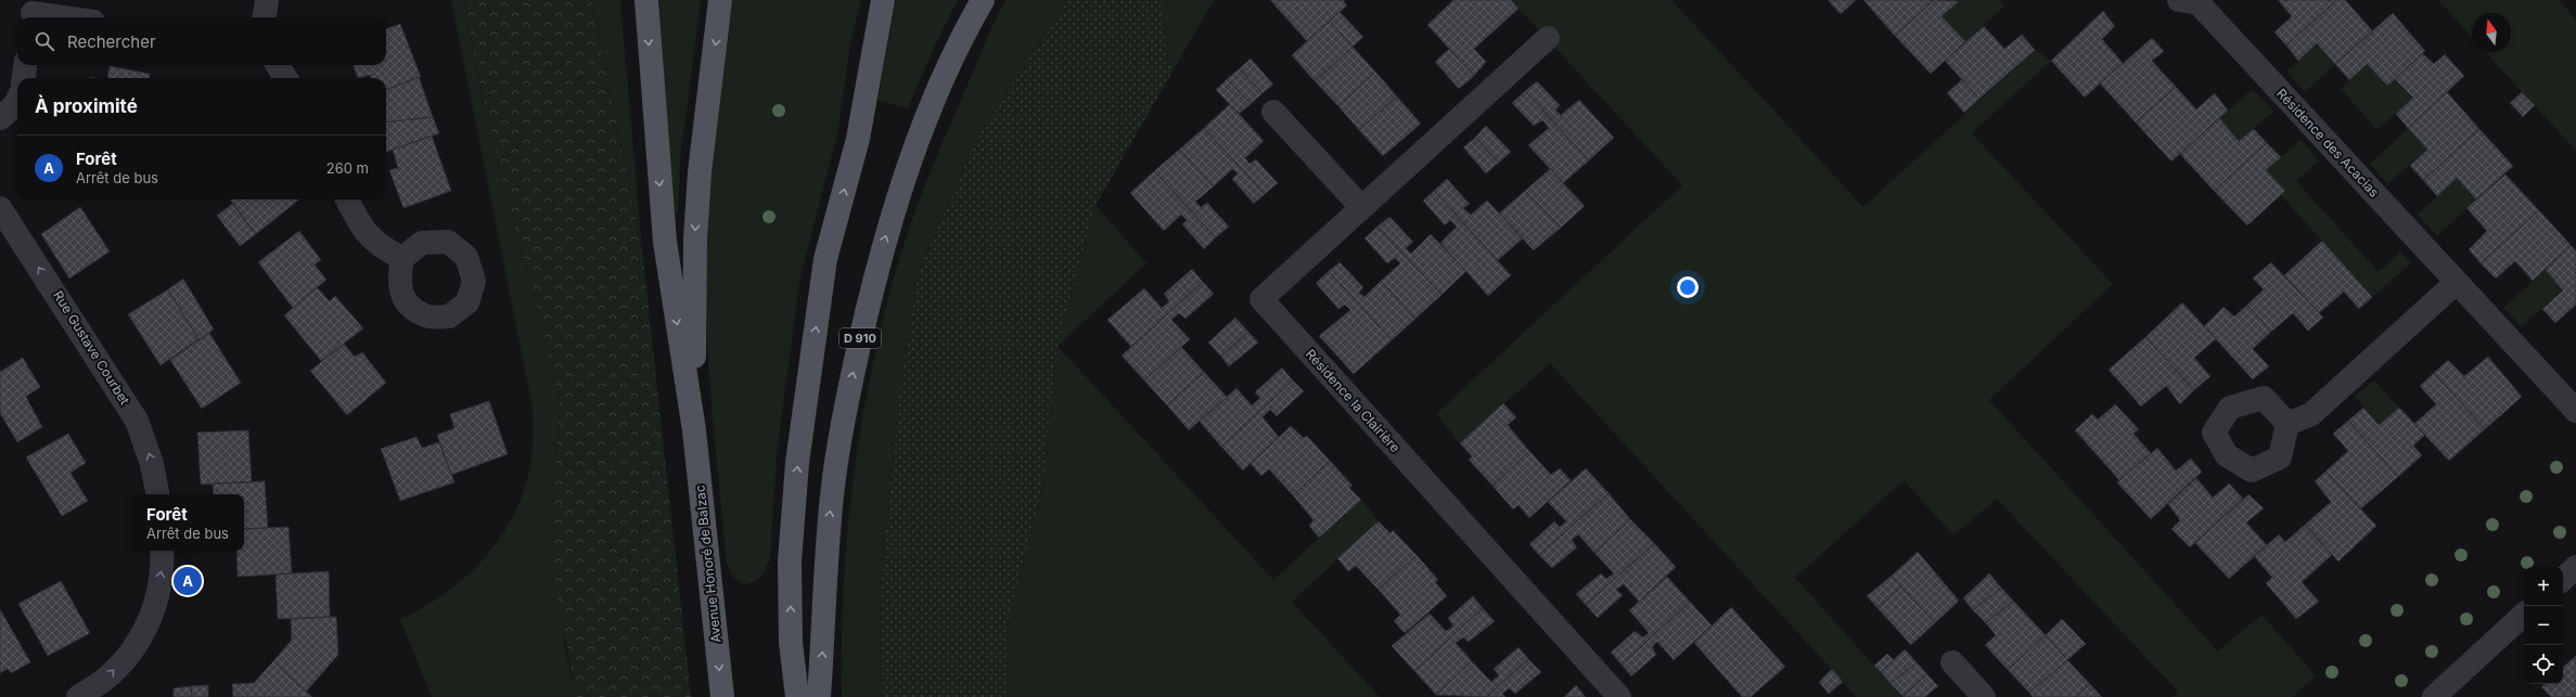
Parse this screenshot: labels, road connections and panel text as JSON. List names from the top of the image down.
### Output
{
  "streets": {
    "main road": ["D 910", "Avenue Honoré de Balzac"],
    "street": ["Résidence des Acacias", "Rue Gustave Courbet", "Résidence la Clairière"]
  },
  "one_way": ["Rue Gustave Courbet"],
  "north": "top",
  "page": {
    "search": "Rechercher",
    "heading": "À proximité",
    "list": [
      {
        "mark": "A",
        "name": "Forêt",
        "note": "Arrêt de bus",
        "value": "260 m"
      }
    ],
    "popup": ["Forêt", "Arrêt de bus"],
    "pins": "A",
    "map_buttons": ["+", "−"]
  }
}
